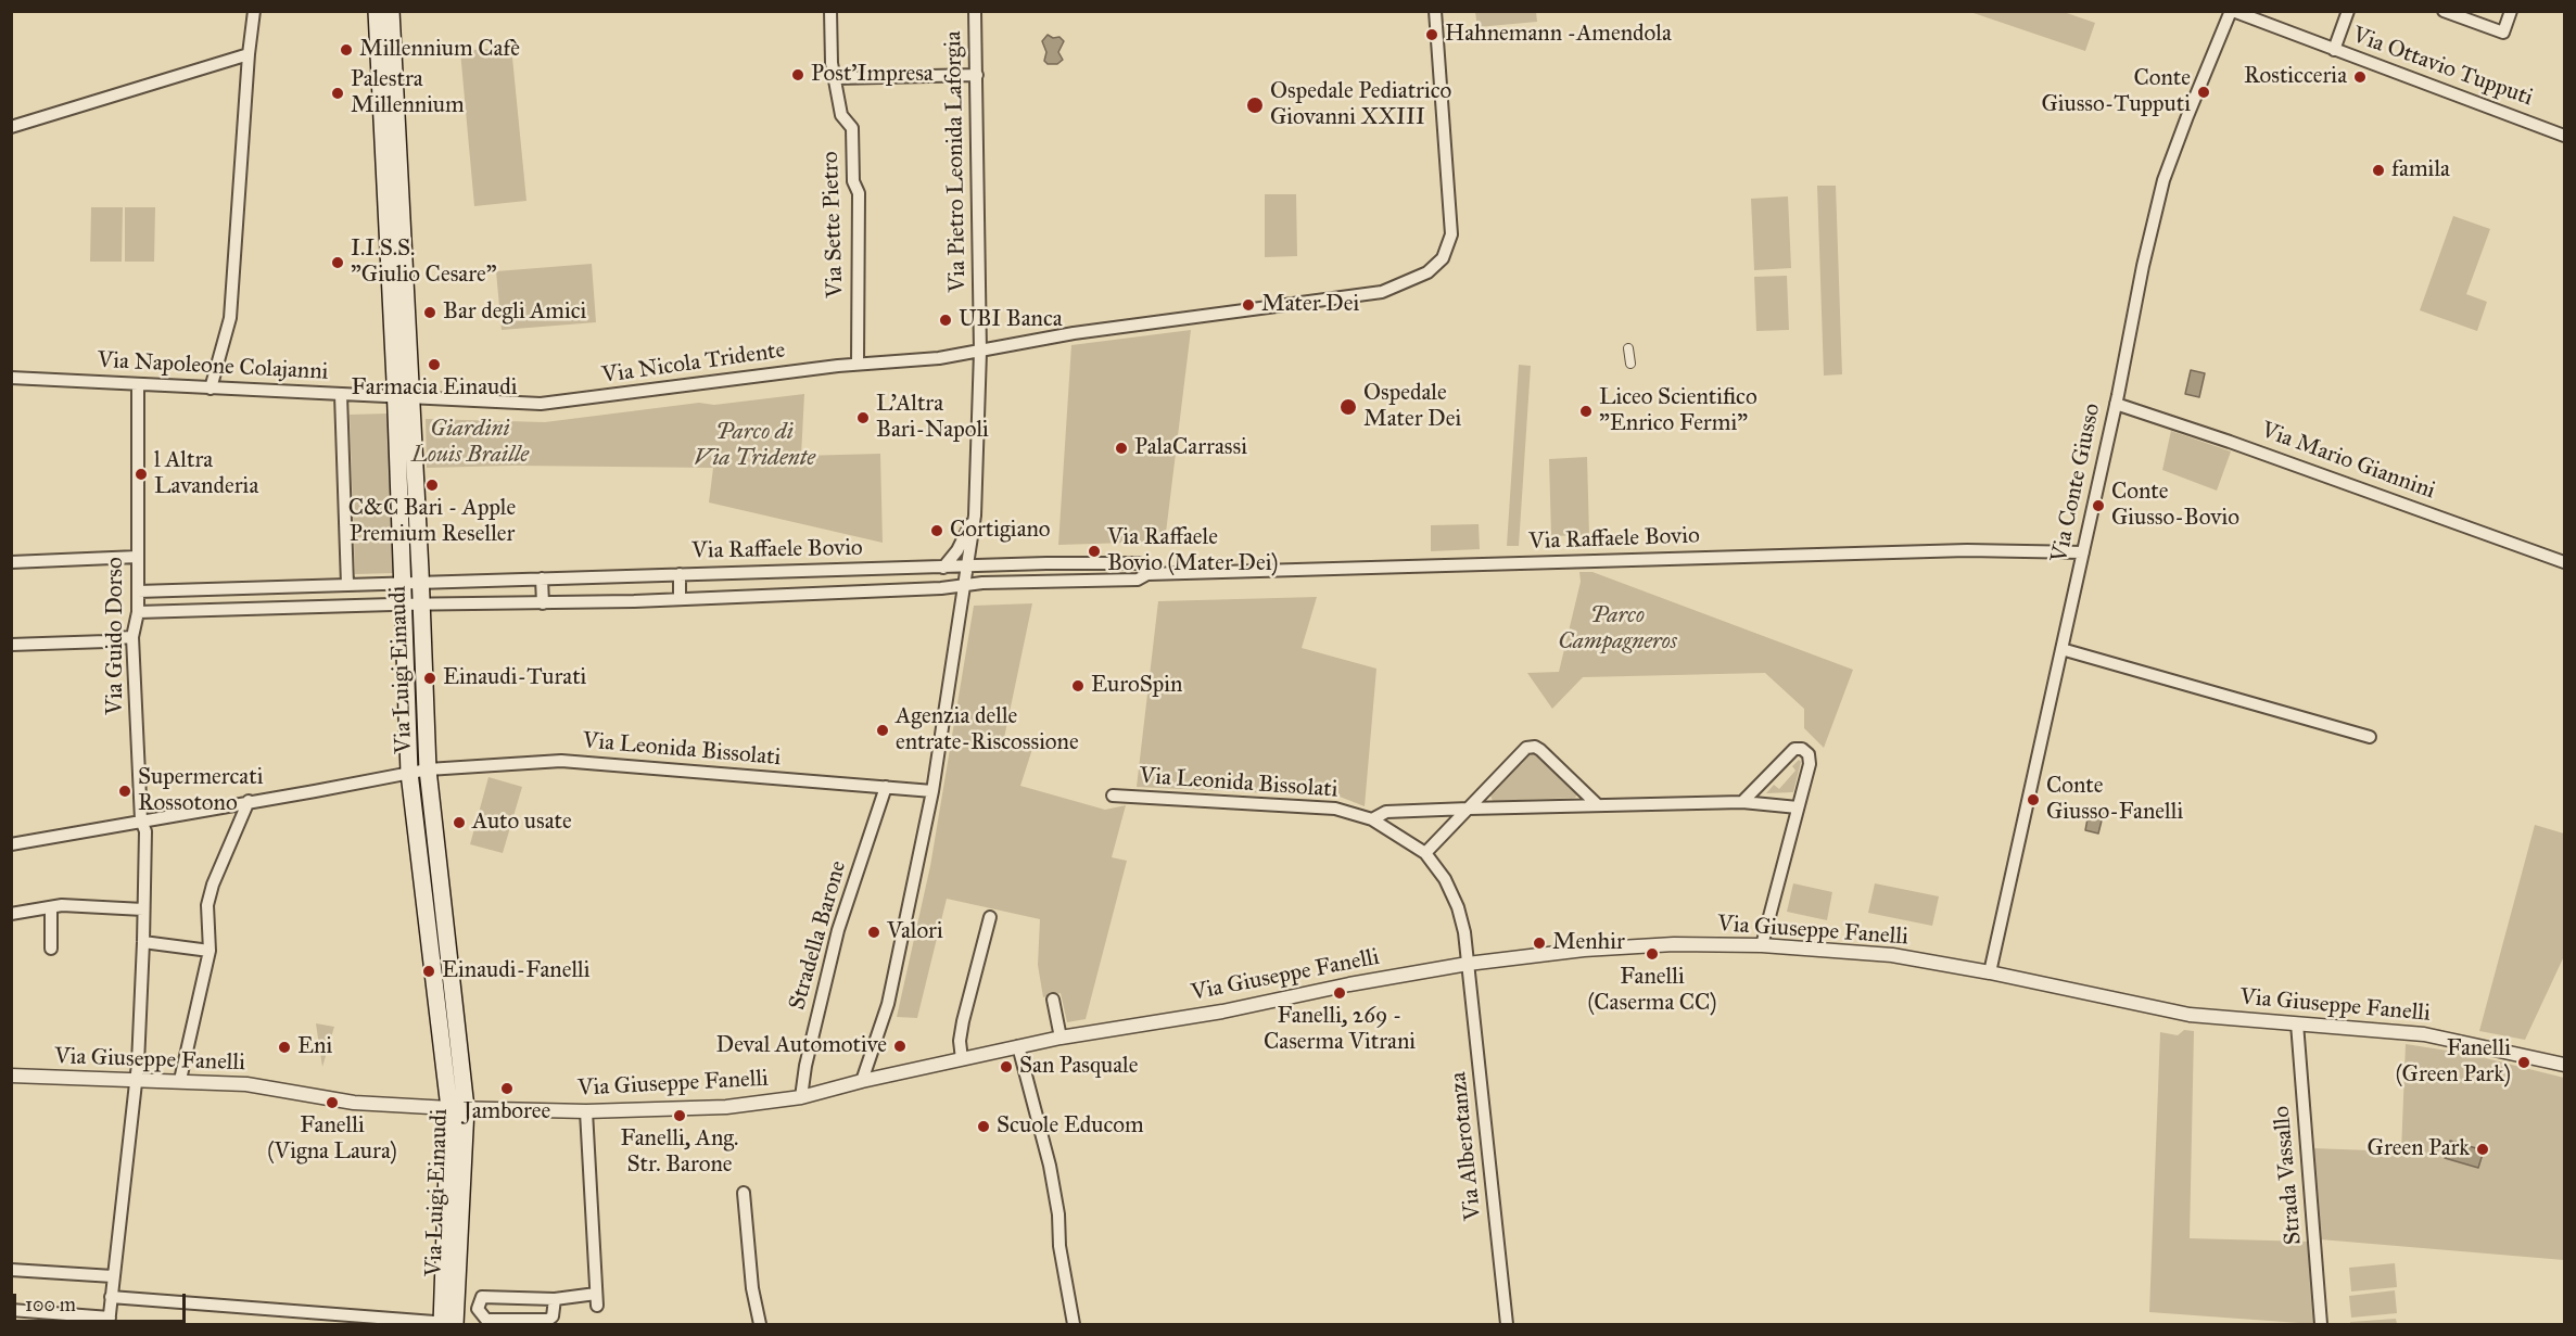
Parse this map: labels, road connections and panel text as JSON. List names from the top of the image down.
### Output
{
  "streets": {
    "main road": ["Via Luigi Einaudi"],
    "street": [
      "Via Ottavio Tupputi",
      "Via Pietro Leonida Laforgia",
      "Via Sette Pietro",
      "Via Nicola Tridente",
      "Via Napoleone Colajanni",
      "Via Mario Giannini",
      "Via Conte Giusso",
      "Via Raffaele Bovio",
      "Via Guido Dorso",
      "Via Leonida Bissolati",
      "Via Giuseppe Fanelli",
      "Stradella Barone",
      "Via Alberotanza",
      "Strada Vassallo"
    ]
  },
  "crossings": [
    ["Via Ottavio Tupputi", "Via Conte Giusso"],
    ["Via Pietro Leonida Laforgia", "Via Nicola Tridente"],
    ["Via Pietro Leonida Laforgia", "Via Raffaele Bovio"],
    ["Via Pietro Leonida Laforgia", "Via Leonida Bissolati"],
    ["Via Pietro Leonida Laforgia", "Via Giuseppe Fanelli"],
    ["Via Sette Pietro", "Via Nicola Tridente"],
    ["Via Nicola Tridente", "Via Napoleone Colajanni"],
    ["Via Nicola Tridente", "Via Luigi Einaudi"],
    ["Via Napoleone Colajanni", "Via Guido Dorso"],
    ["Via Napoleone Colajanni", "Via Luigi Einaudi"],
    ["Via Mario Giannini", "Via Conte Giusso"],
    ["Via Conte Giusso", "Via Raffaele Bovio"],
    ["Via Conte Giusso", "Via Giuseppe Fanelli"],
    ["Via Raffaele Bovio", "Via Guido Dorso"],
    ["Via Raffaele Bovio", "Via Luigi Einaudi"],
    ["Via Guido Dorso", "Via Leonida Bissolati"],
    ["Via Guido Dorso", "Via Giuseppe Fanelli"],
    ["Via Luigi Einaudi", "Via Leonida Bissolati"],
    ["Via Luigi Einaudi", "Via Giuseppe Fanelli"],
    ["Via Leonida Bissolati", "Via Giuseppe Fanelli"],
    ["Via Leonida Bissolati", "Stradella Barone"],
    ["Via Leonida Bissolati", "Via Alberotanza"],
    ["Via Giuseppe Fanelli", "Stradella Barone"],
    ["Via Giuseppe Fanelli", "Via Alberotanza"],
    ["Via Giuseppe Fanelli", "Strada Vassallo"]
  ],
  "parks": ["Giardini Louis Braille", "Parco di Via Tridente", "Parco Campagneros"],
  "places": [
    "Hahnemann -Amendola",
    "Millennium Cafè",
    "Post'Impresa",
    "Rosticceria",
    "Conte Giusso-Tupputi",
    "Palestra Millennium",
    "Ospedale Pediatrico Giovanni XXIII",
    "famila",
    "I.I.S.S. \"Giulio Cesare\"",
    "Mater Dei",
    "Bar degli Amici",
    "UBI Banca",
    "Farmacia Einaudi",
    "Ospedale Mater Dei",
    "Liceo Scientifico \"Enrico Fermi\"",
    "L'Altra Bari-Napoli",
    "PalaCarrassi",
    "l Altra Lavanderia",
    "C&C Bari - Apple Premium Reseller",
    "Conte Giusso-Bovio",
    "Cortigiano",
    "Via Raffaele Bovio (Mater Dei)",
    "Einaudi-Turati",
    "EuroSpin",
    "Agenzia delle entrate-Riscossione",
    "Supermercati Rossotono",
    "Conte Giusso-Fanelli",
    "Auto usate",
    "Valori",
    "Menhir",
    "Fanelli (Caserma CC)",
    "Einaudi-Fanelli",
    "Fanelli, 269 - Caserma Vitrani",
    "Deval Automotive",
    "Eni",
    "Fanelli (Green Park)",
    "San Pasquale",
    "Jamboree",
    "Fanelli (Vigna Laura)",
    "Fanelli, Ang. Str. Barone",
    "Scuole Educom",
    "Green Park"
  ],
  "scale_bar": "100 m"
}
